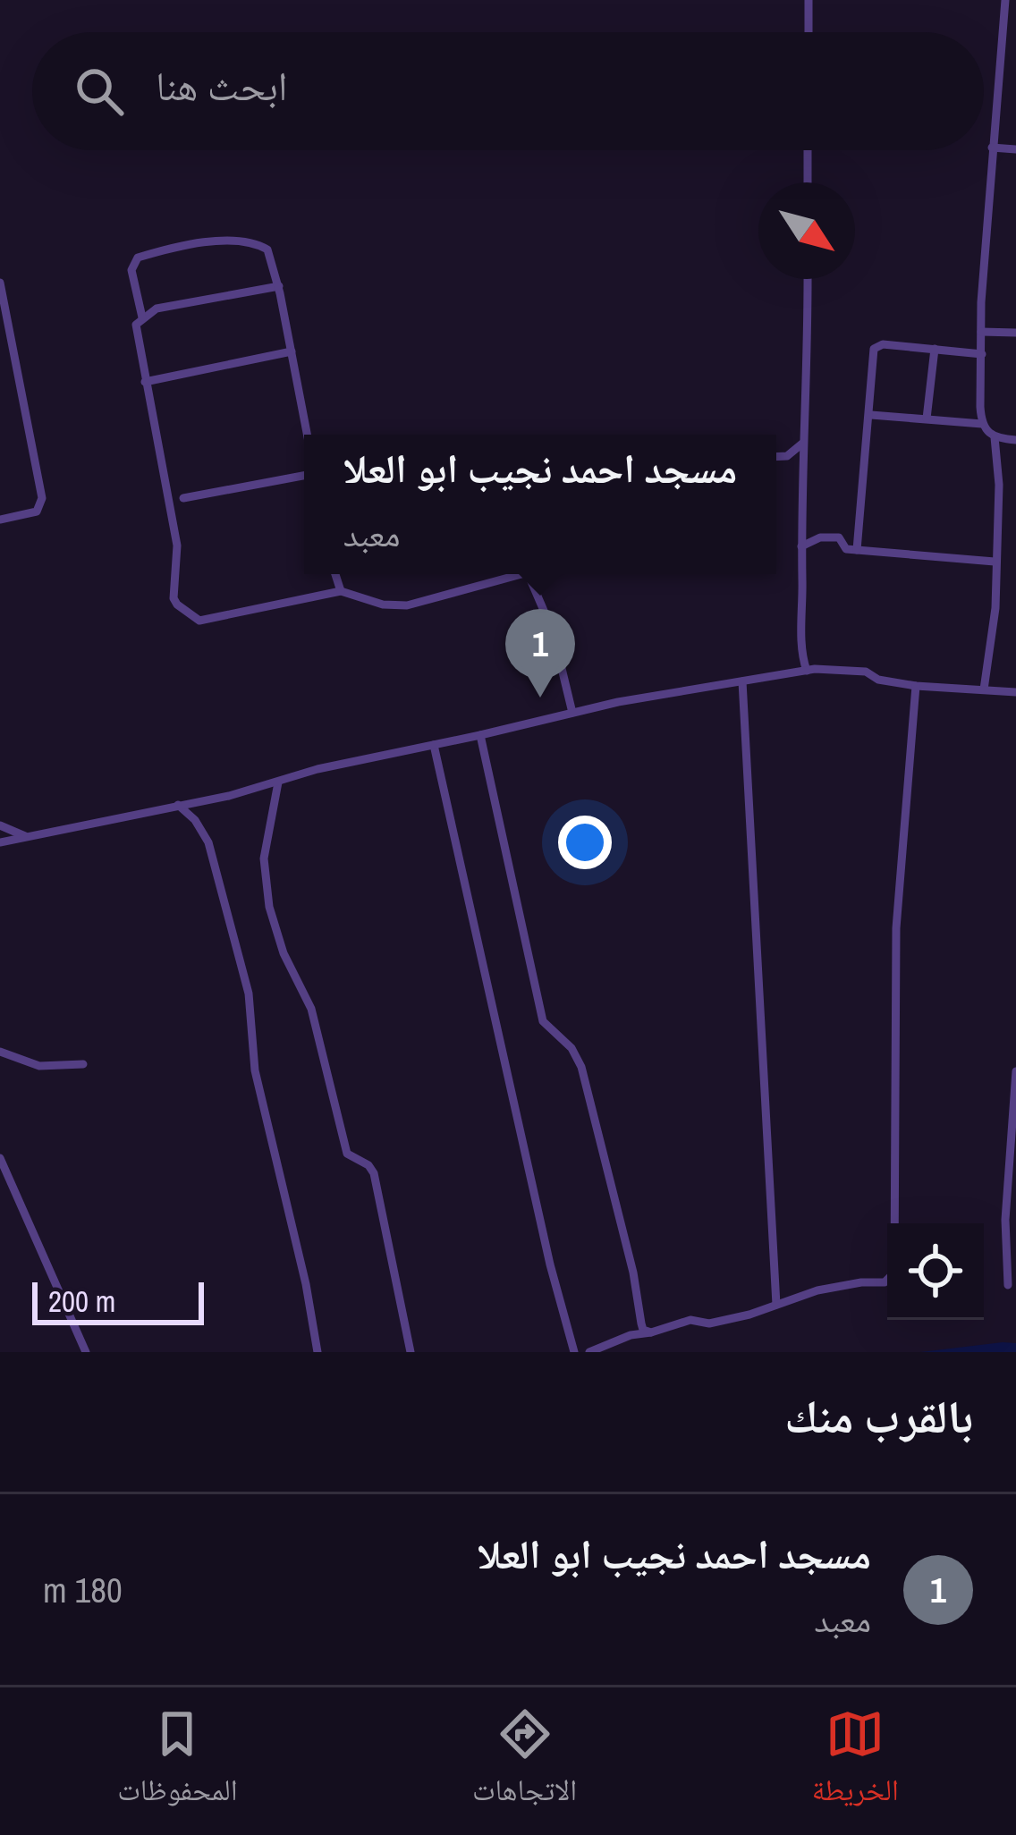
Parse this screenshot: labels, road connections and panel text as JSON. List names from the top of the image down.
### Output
{
  "scale_bar": "200 m",
  "north": "bottom right",
  "page": {
    "search": "ابحث هنا",
    "popup": ["مسجد احمد نجيب ابو العلا", "معبد"],
    "pins": "1",
    "scale": "200 m",
    "heading": "بالقرب منك",
    "list": [
      {
        "mark": "1",
        "name": "مسجد احمد نجيب ابو العلا",
        "note": "معبد",
        "value": "180 m"
      }
    ],
    "nav": ["الخريطة", "الاتجاهات", "المحفوظات"]
  }
}
